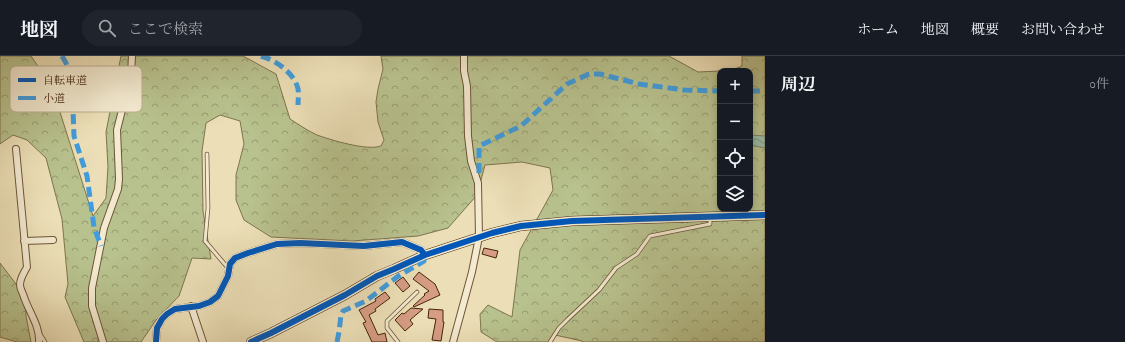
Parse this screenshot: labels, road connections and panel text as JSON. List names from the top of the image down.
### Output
{
  "legend": ["自転車道", "小道"],
  "page": {
    "header": "地図",
    "search": "ここで検索",
    "nav": [
      "ホーム",
      "地図",
      "概要",
      "お問い合わせ"
    ],
    "heading": ["周辺", "0件"],
    "map_buttons": ["+", "−"]
  }
}
